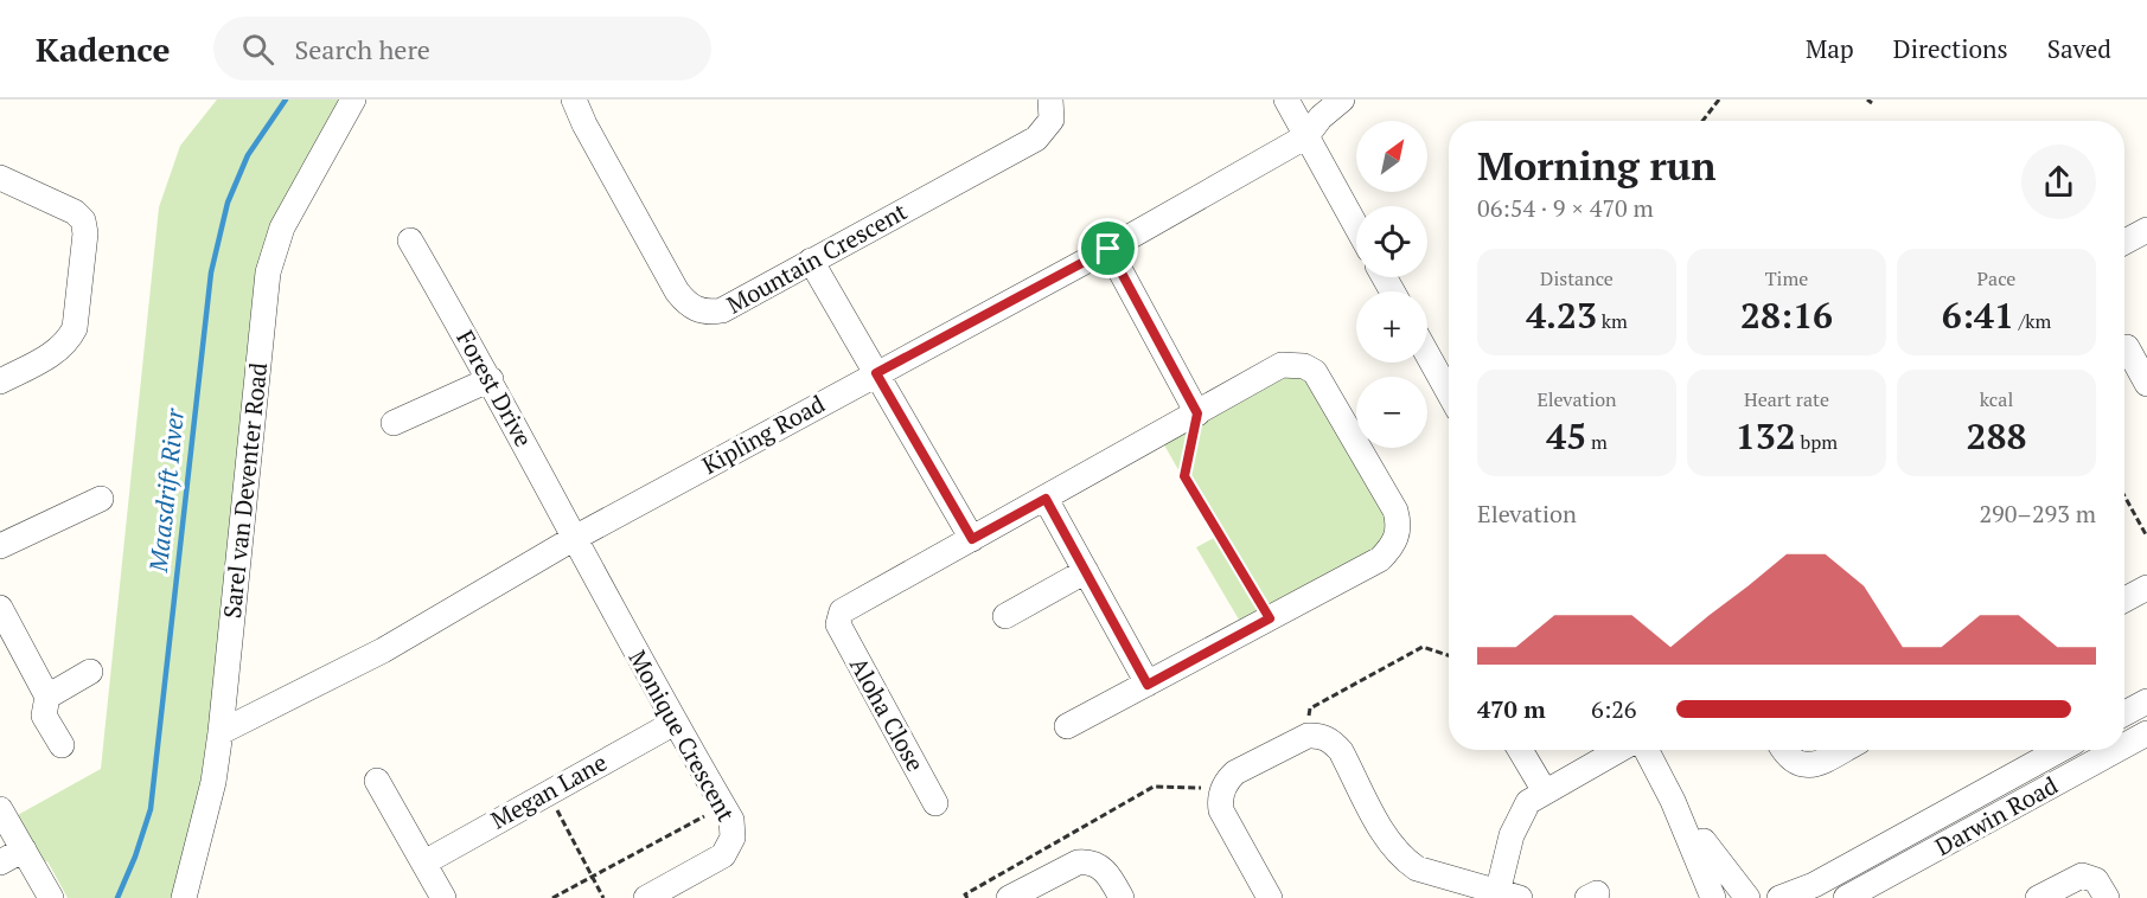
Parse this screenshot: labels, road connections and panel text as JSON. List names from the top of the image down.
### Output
{
  "streets": {
    "street": [
      "Mountain Crescent",
      "Forest Drive",
      "Kipling Road",
      "Sarel van Deventer Road",
      "Aloha Close",
      "Monique Crescent",
      "Megan Lane",
      "Darwin Road"
    ]
  },
  "crossings": [
    ["Forest Drive", "Kipling Road"],
    ["Forest Drive", "Monique Crescent"],
    ["Kipling Road", "Sarel van Deventer Road"],
    ["Kipling Road", "Monique Crescent"],
    ["Monique Crescent", "Megan Lane"]
  ],
  "water": ["Maasdrift River"],
  "north": "top right",
  "page": {
    "header": "Kadence",
    "search": "Search here",
    "nav": ["Map", "Directions", "Saved"],
    "map_buttons": ["+", "−"],
    "heading": ["Morning run", "06:54 · 9 × 470 m"],
    "stats": [
      ["Distance", "4.23 km"],
      ["Time", "28:16"],
      ["Pace", "6:41 /km"],
      ["Elevation", "45 m"],
      ["Heart rate", "132 bpm"],
      ["kcal", "288"]
    ],
    "chart": ["Elevation", "290–293 m"],
    "list": [
      {
        "name": "470 m",
        "note": "6:26"
      }
    ]
  }
}
